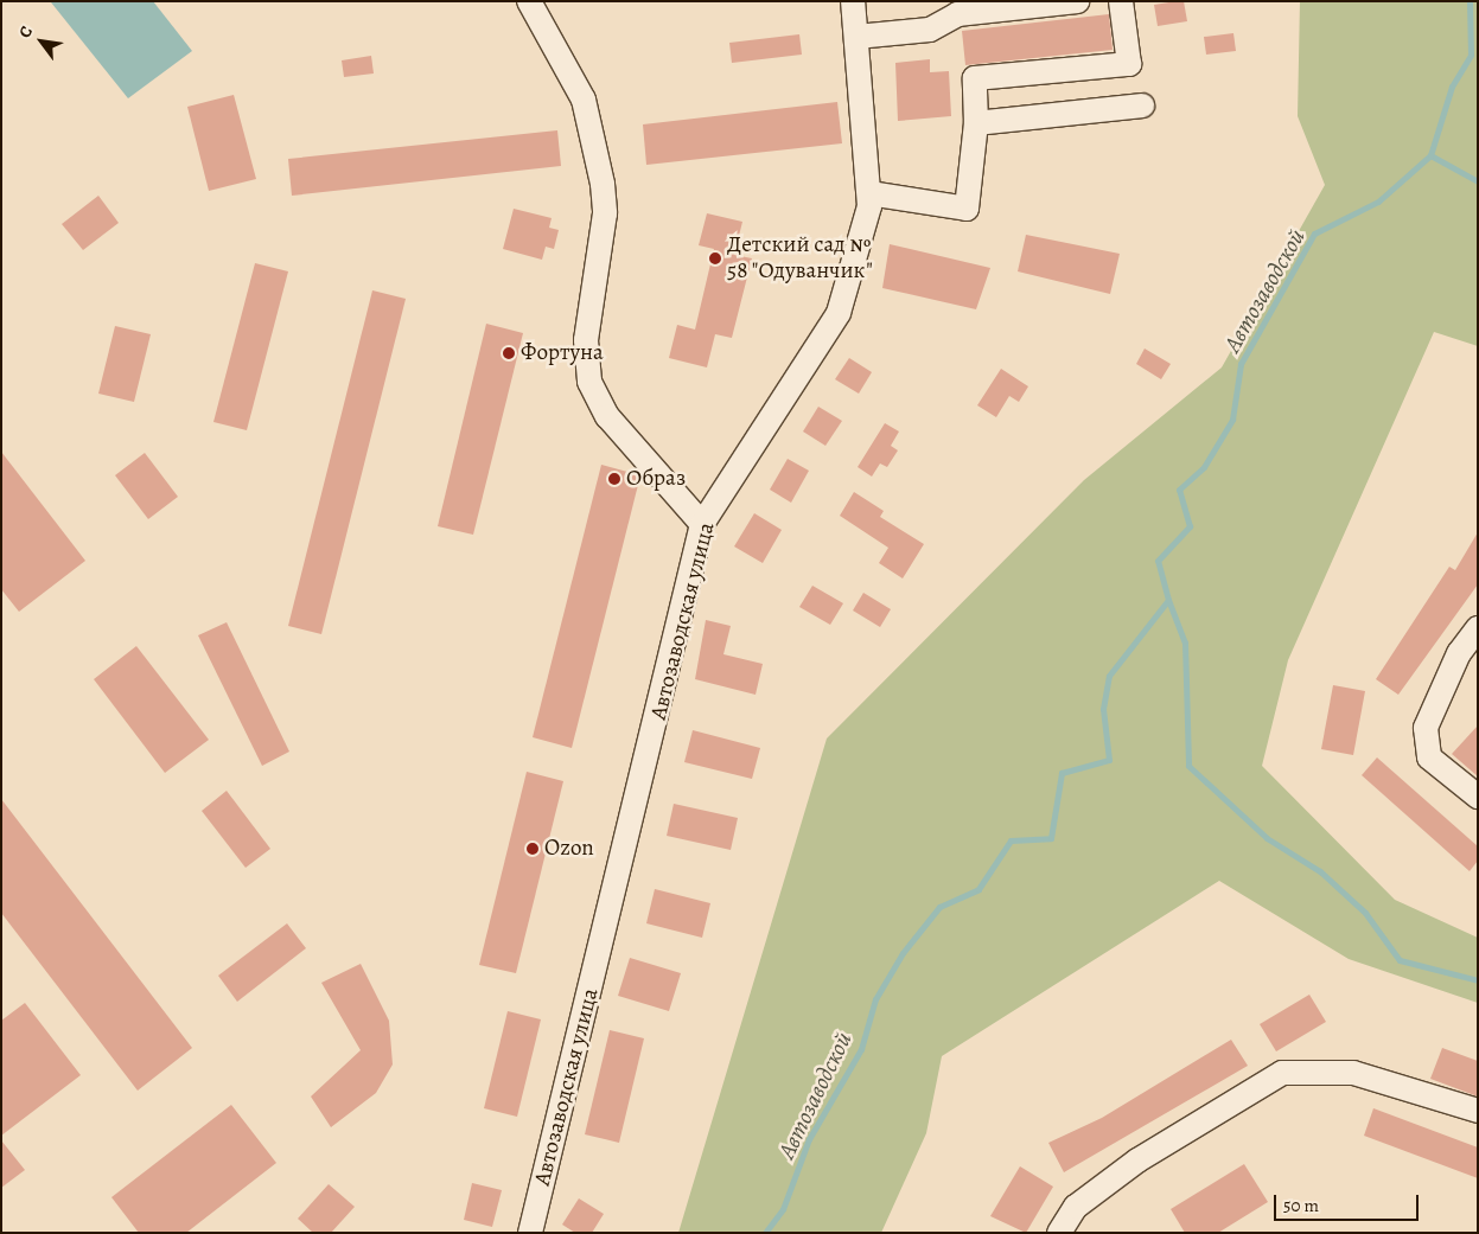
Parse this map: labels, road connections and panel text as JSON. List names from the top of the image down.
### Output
{
  "streets": {
    "street": ["Автозаводская улица"]
  },
  "water": ["Автозаводской"],
  "places": [
    "Детский сад № 58 \"Одуванчик\"",
    "Фортуна",
    "Образ",
    "Ozon"
  ],
  "scale_bar": "50 m",
  "north": "top left"
}
